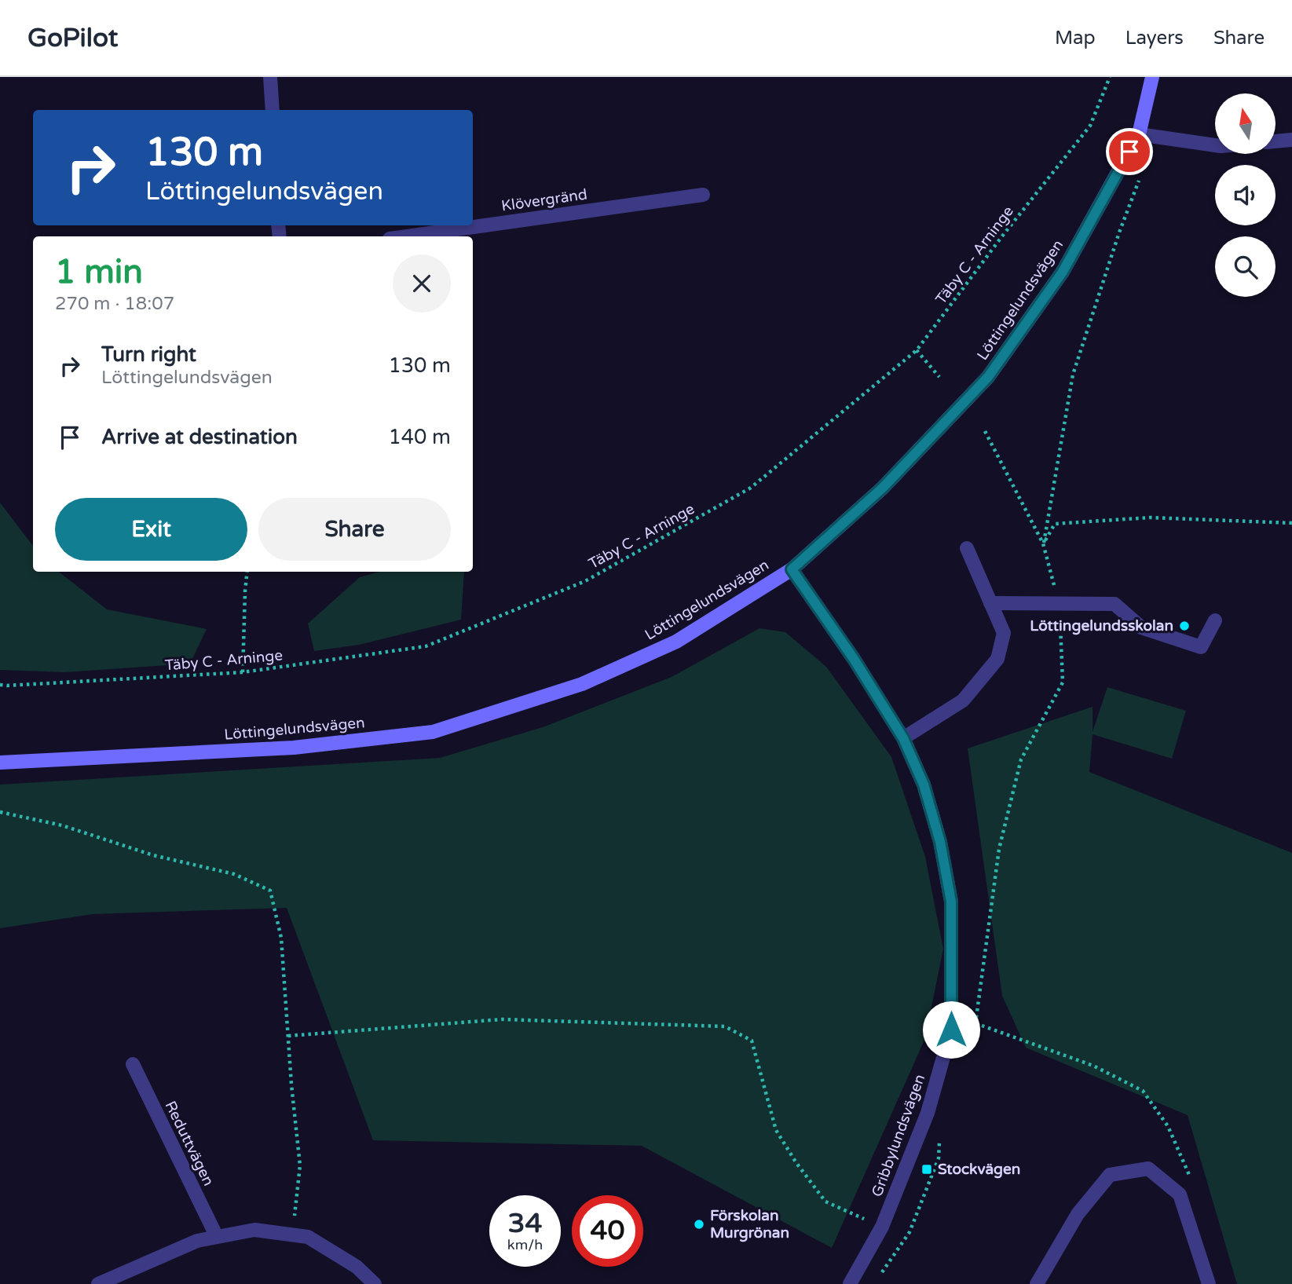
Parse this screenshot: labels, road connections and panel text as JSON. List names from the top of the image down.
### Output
{
  "streets": {
    "main road": ["Löttingelundsvägen"],
    "street": ["Klövergränd", "Gribbylundsvägen", "Reduttvägen"],
    "path": ["Täby C - Arninge"]
  },
  "crossings": [
    ["Löttingelundsvägen", "Gribbylundsvägen"]
  ],
  "places": {
    "other": ["Löttingelundsskolan", "Förskolan Murgrönan"],
    "transit": ["Stockvägen"]
  },
  "north": "top",
  "page": {
    "header": "GoPilot",
    "nav": ["Map", "Layers", "Share"],
    "turn": ["130 m", "Löttingelundsvägen"],
    "heading": ["1 min", "270 m · 18:07"],
    "list": [
      {
        "name": "Turn right",
        "note": "Löttingelundsvägen",
        "value": "130 m"
      },
      {
        "name": "Arrive at destination",
        "value": "140 m"
      }
    ],
    "buttons": ["Exit", "Share"],
    "speed": "34 km/h",
    "limit": "40"
  }
}
